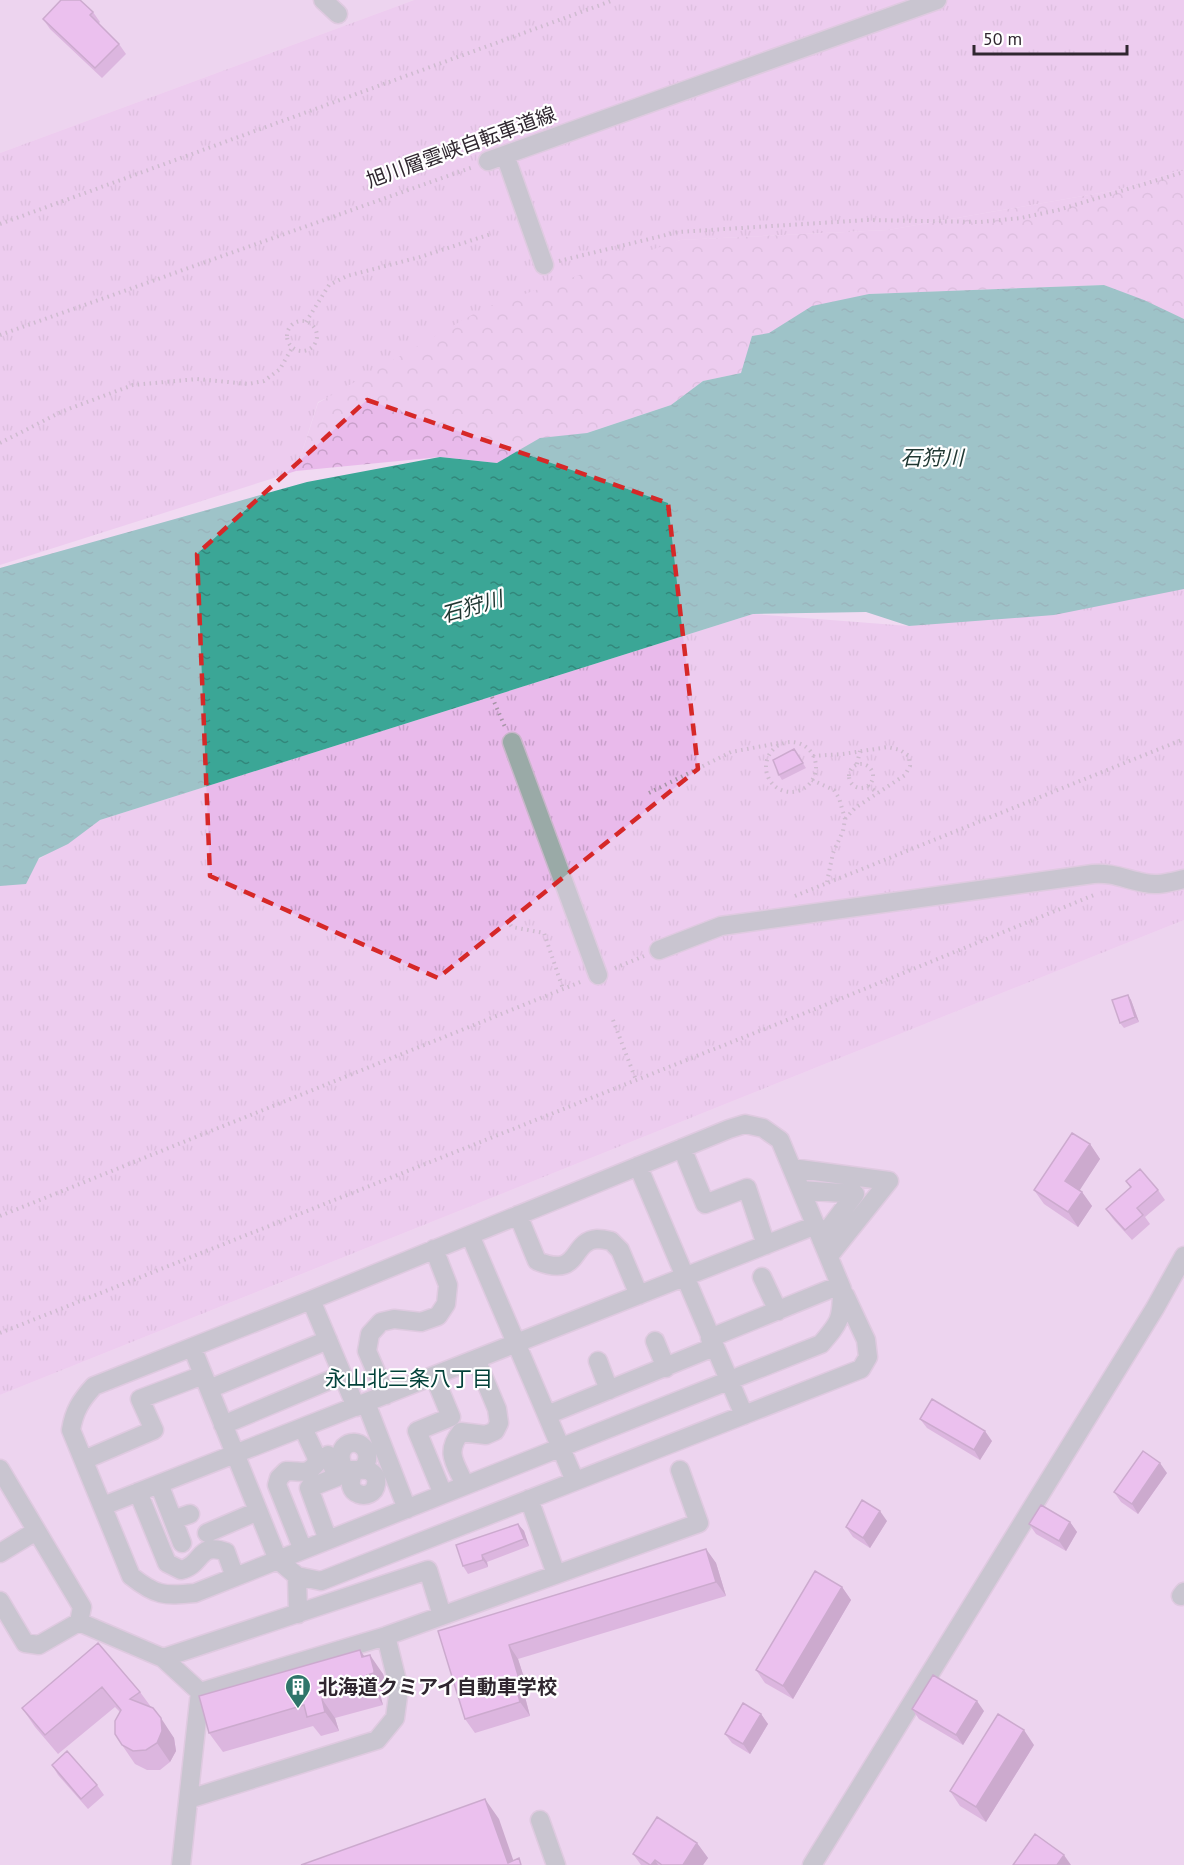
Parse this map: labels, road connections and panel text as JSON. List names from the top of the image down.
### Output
{
  "streets": {
    "street": ["旭川層雲峡自転車道線"]
  },
  "districts": ["永山北三条八丁目"],
  "water": ["石狩川"],
  "places": {
    "building": ["北海道クミアイ自動車学校"]
  },
  "scale_bar": "50 m"
}
